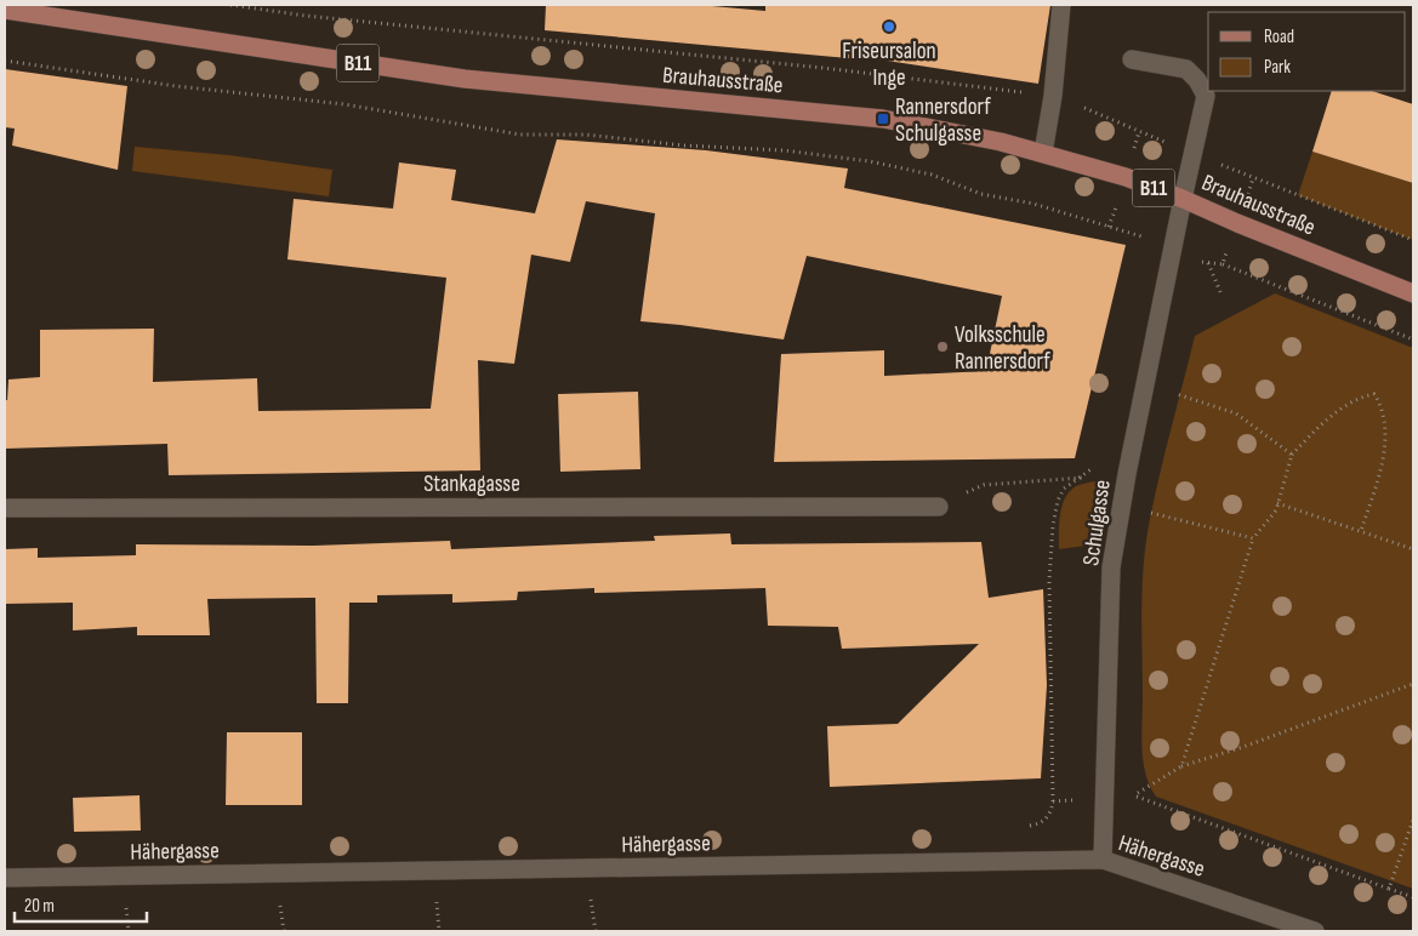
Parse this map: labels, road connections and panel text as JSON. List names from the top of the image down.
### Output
{
  "streets": {
    "main road": ["B11", "Brauhausstraße"],
    "street": ["Stankagasse", "Schulgasse", "Hähergasse"]
  },
  "crossings": [
    ["Brauhausstraße", "Schulgasse"],
    ["Schulgasse", "Hähergasse"]
  ],
  "places": {
    "other": ["Friseursalon Inge", "Volksschule Rannersdorf"],
    "transit": ["Rannersdorf Schulgasse"]
  },
  "legend": ["Road", "Park"],
  "scale_bar": "20 m"
}
